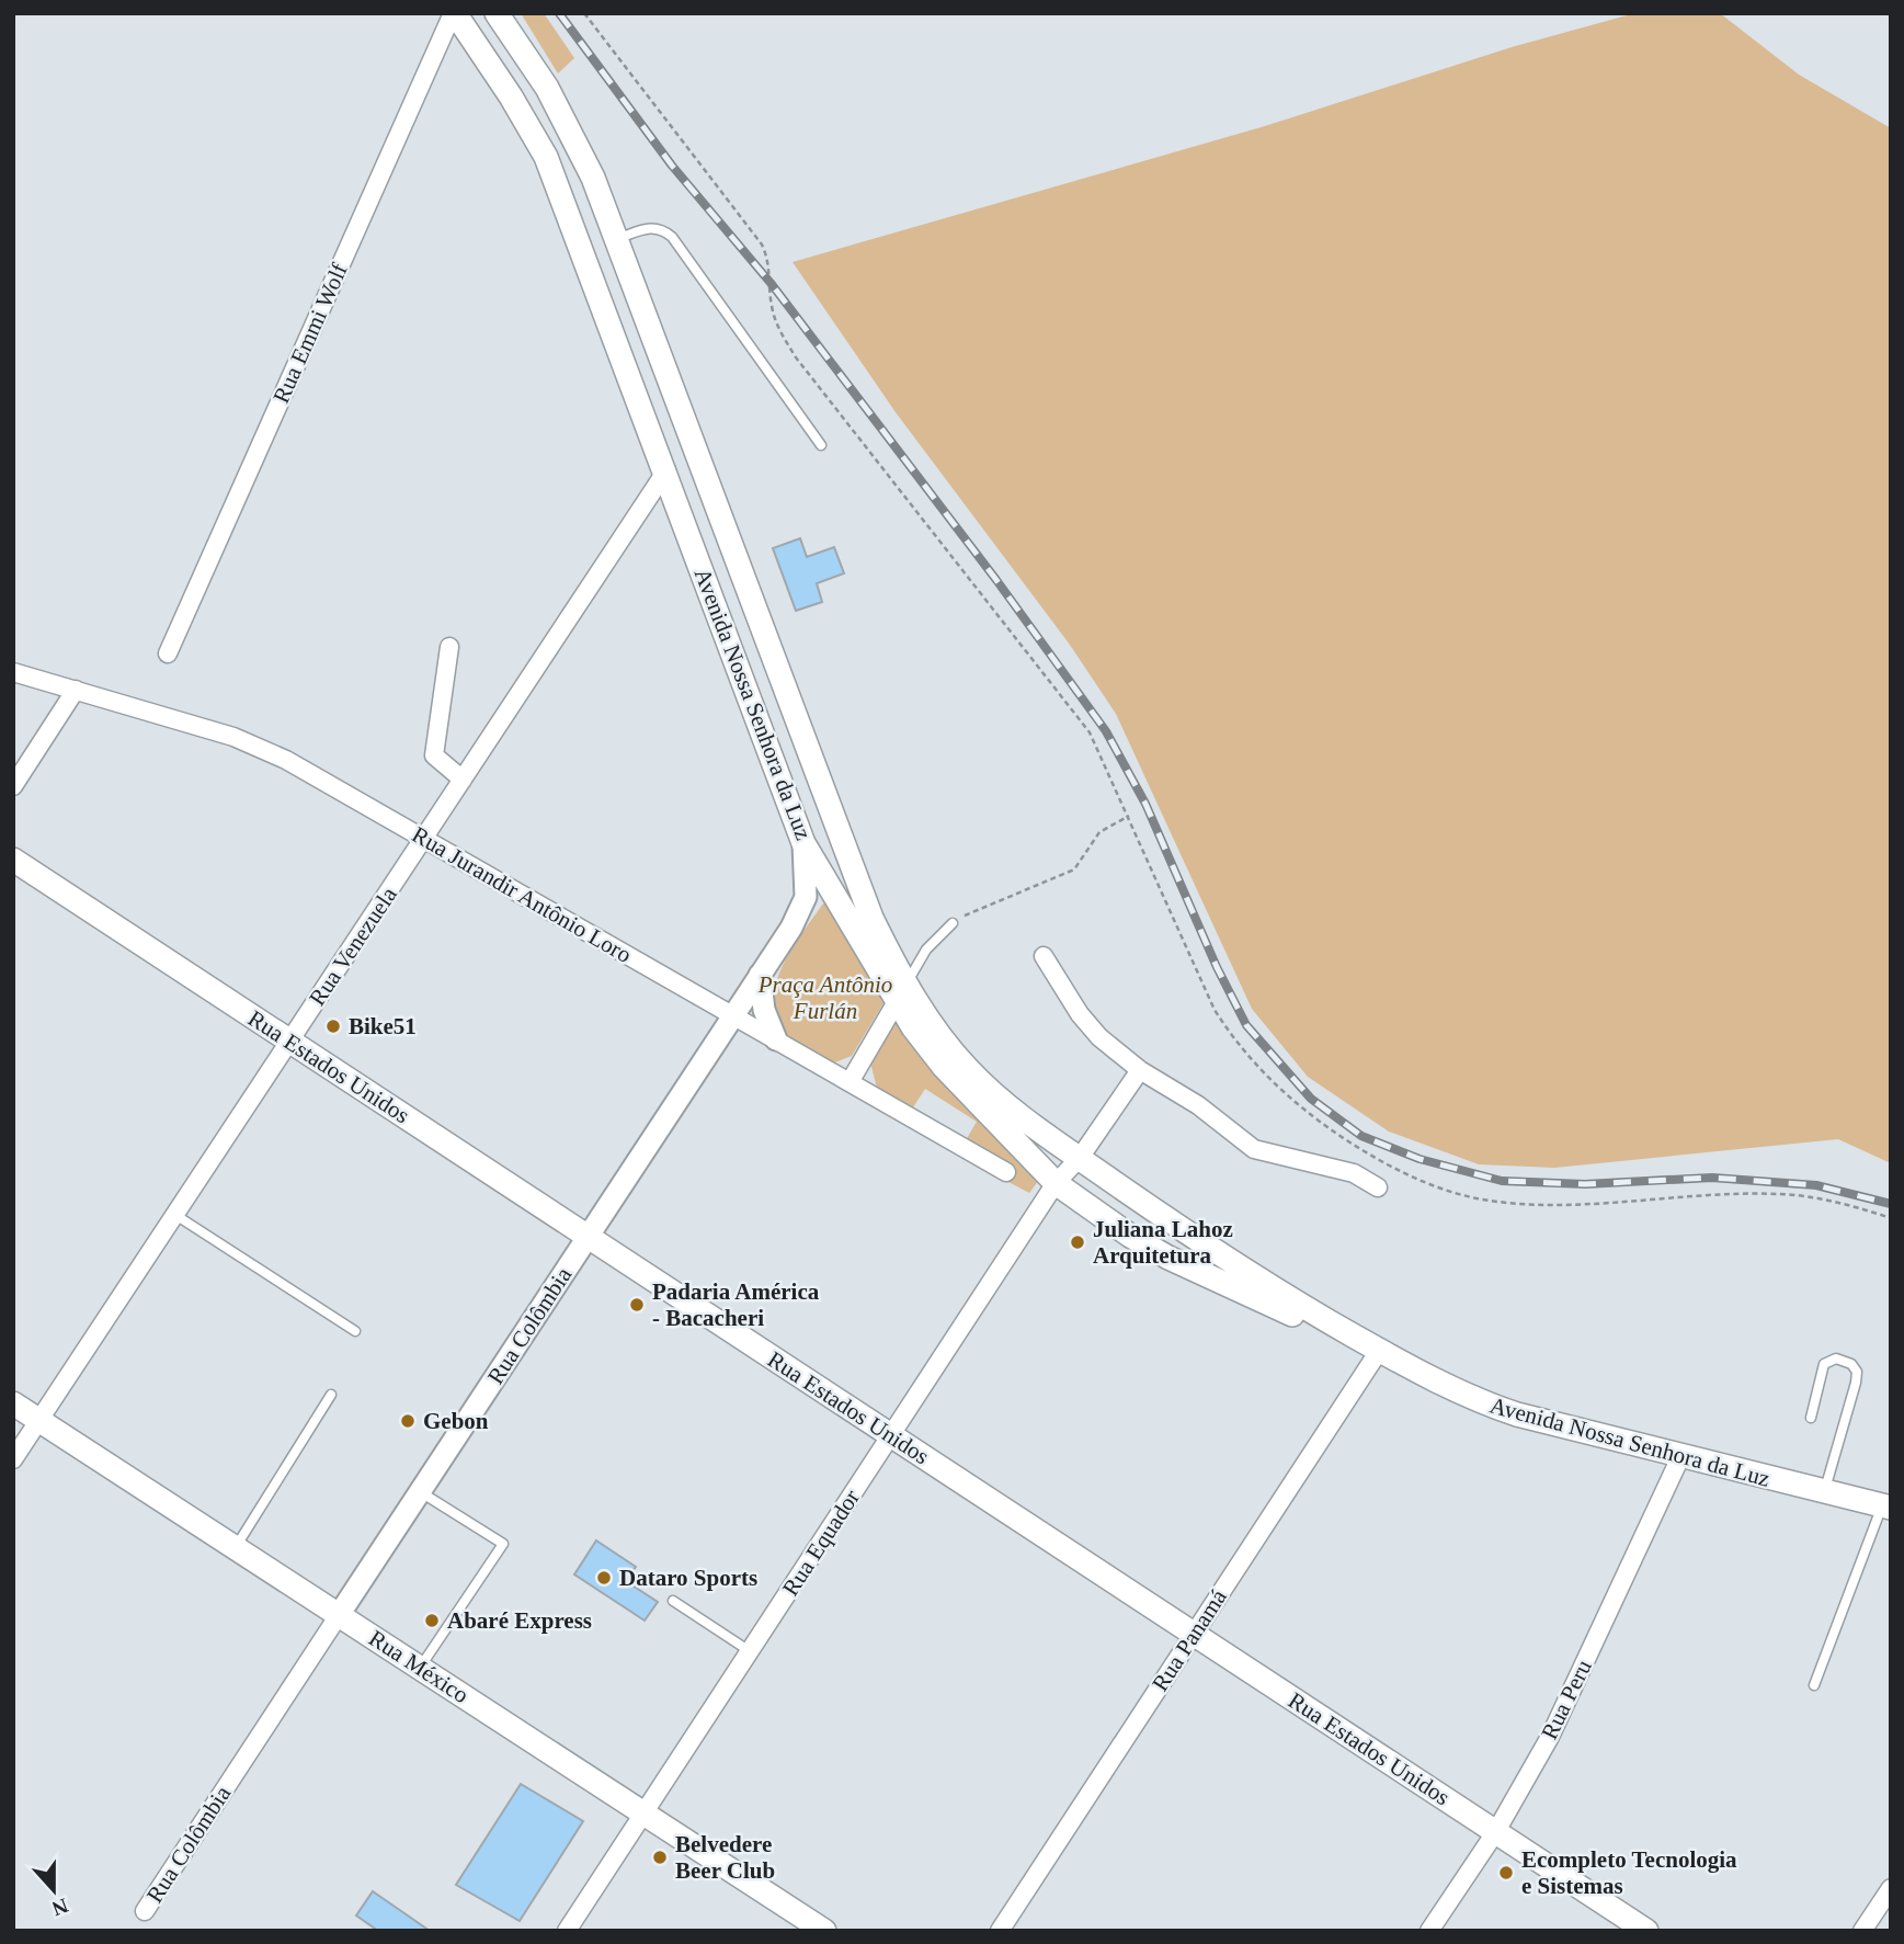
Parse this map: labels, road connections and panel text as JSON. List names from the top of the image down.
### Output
{
  "streets": {
    "main road": ["Avenida Nossa Senhora da Luz", "Rua Estados Unidos", "Rua México"],
    "street": [
      "Rua Emmi Wolf",
      "Rua Jurandir Antônio Loro",
      "Rua Venezuela",
      "Rua Colômbia",
      "Rua Equador",
      "Rua Panamá",
      "Rua Peru"
    ]
  },
  "crossings": [
    ["Rua Emmi Wolf", "Avenida Nossa Senhora da Luz"],
    ["Avenida Nossa Senhora da Luz", "Rua Venezuela"],
    ["Avenida Nossa Senhora da Luz", "Rua Colômbia"],
    ["Avenida Nossa Senhora da Luz", "Rua Equador"],
    ["Avenida Nossa Senhora da Luz", "Rua Panamá"],
    ["Avenida Nossa Senhora da Luz", "Rua Peru"],
    ["Rua Jurandir Antônio Loro", "Rua Venezuela"],
    ["Rua Jurandir Antônio Loro", "Rua Colômbia"],
    ["Rua Venezuela", "Rua Estados Unidos"],
    ["Rua Venezuela", "Rua México"],
    ["Rua Estados Unidos", "Rua Colômbia"],
    ["Rua Estados Unidos", "Rua Equador"],
    ["Rua Estados Unidos", "Rua Panamá"],
    ["Rua Estados Unidos", "Rua Peru"],
    ["Rua Colômbia", "Rua México"],
    ["Rua Equador", "Rua México"]
  ],
  "parks": ["Praça Antônio Furlán"],
  "places": [
    "Bike51",
    "Juliana Lahoz Arquitetura",
    "Padaria América - Bacacheri",
    "Gebon",
    "Dataro Sports",
    "Abaré Express",
    "Belvedere Beer Club",
    "Ecompleto Tecnologia e Sistemas"
  ],
  "north": "bottom"
}
